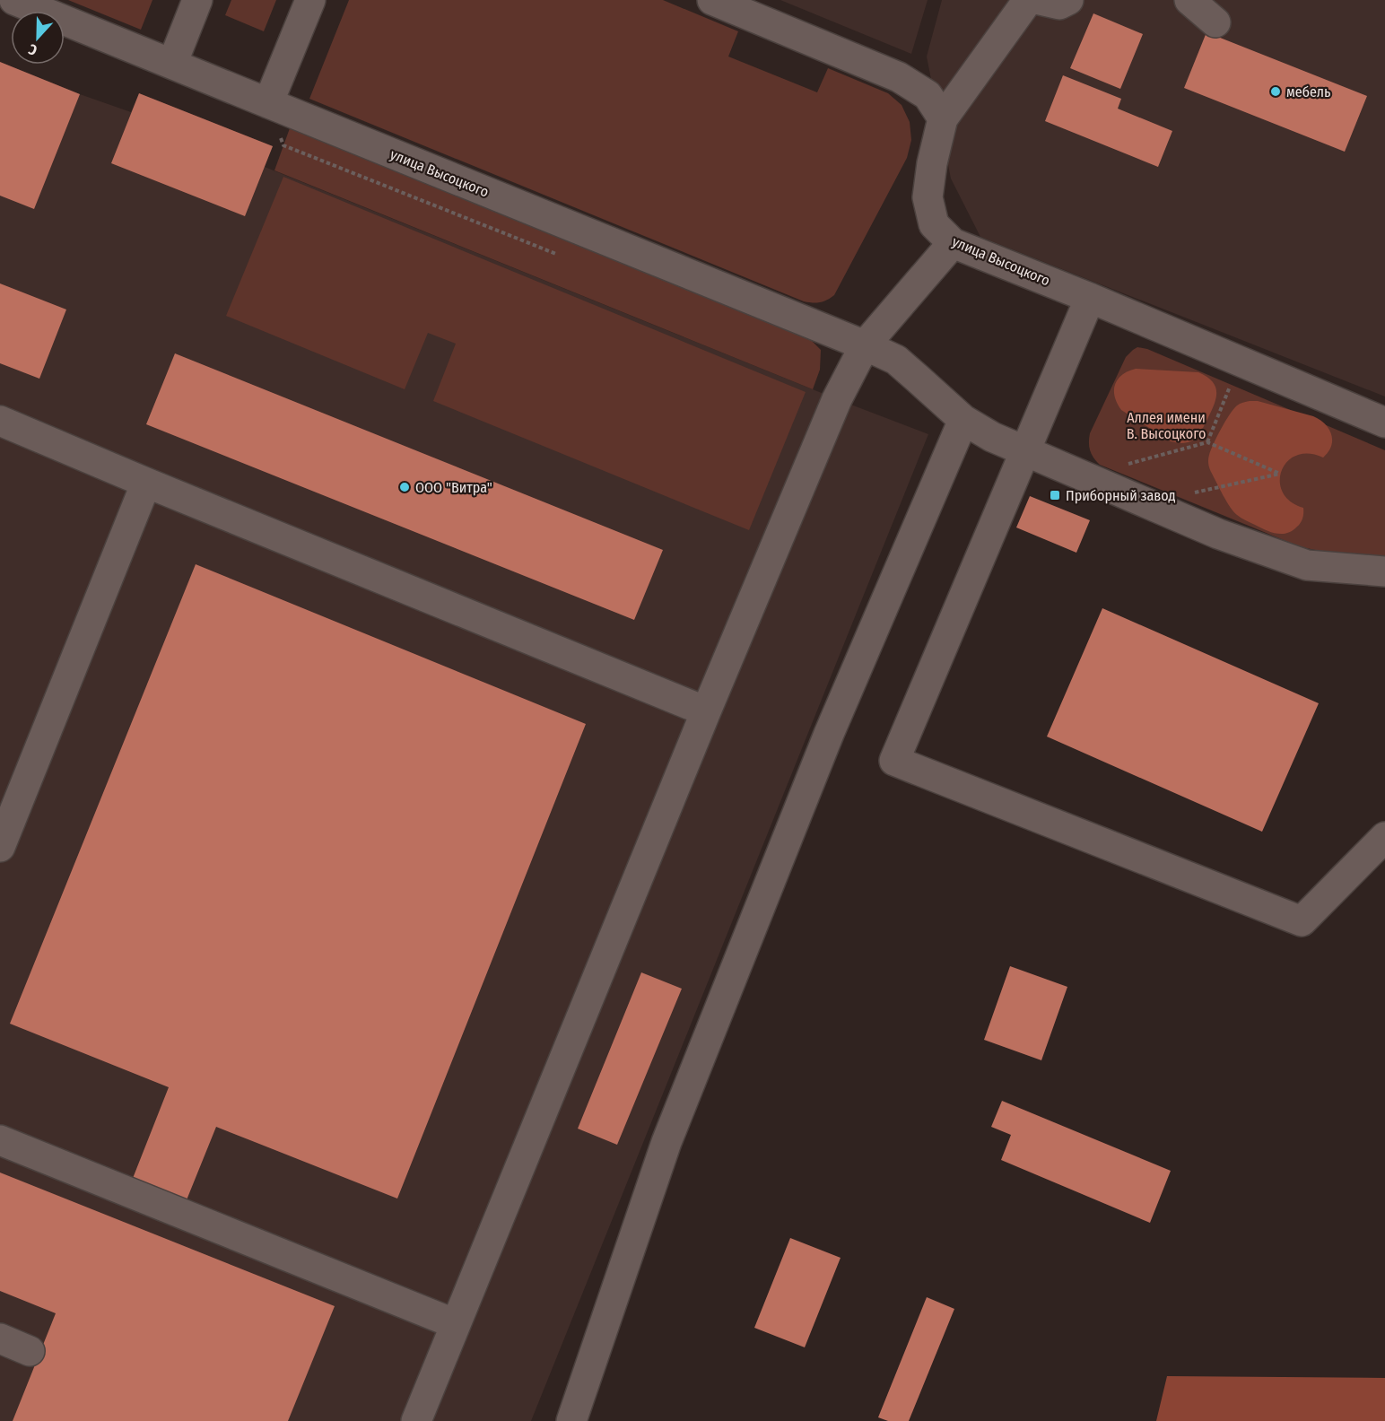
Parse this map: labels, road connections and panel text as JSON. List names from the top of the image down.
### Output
{
  "streets": {
    "street": ["улица Высоцкого"]
  },
  "parks": ["Аллея имени В. Высоцкого"],
  "places": {
    "other": ["мебель", "ООО \"Витра\""],
    "transit": ["Приборный завод"]
  },
  "north": "bottom"
}
